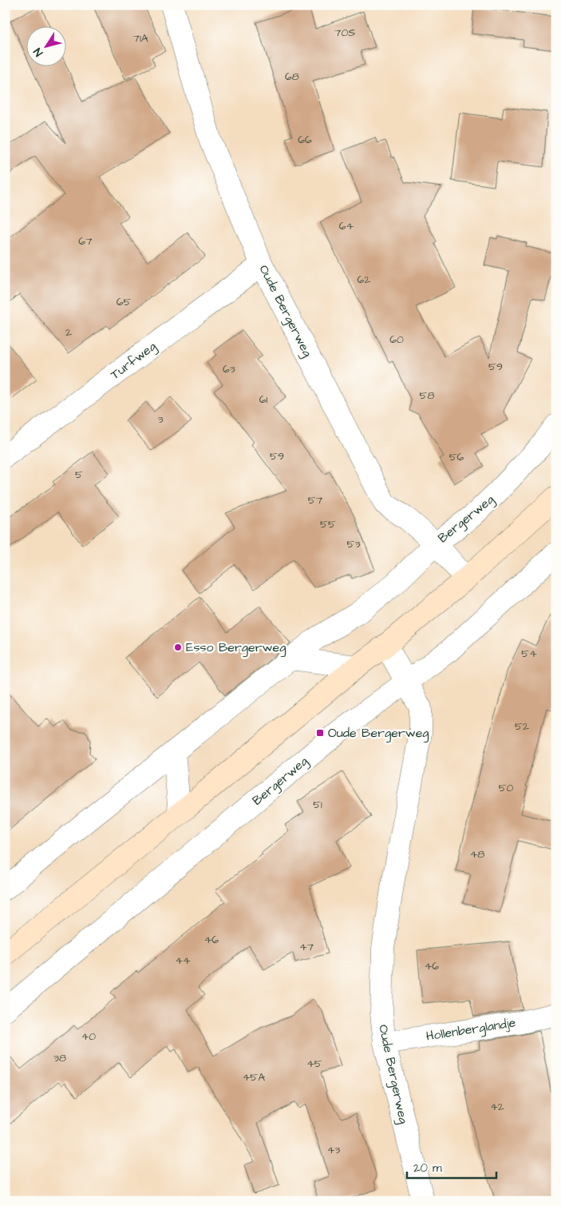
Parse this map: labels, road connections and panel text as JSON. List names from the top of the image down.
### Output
{
  "streets": {
    "street": [
      "Oude Bergerweg",
      "Turfweg",
      "Bergerweg",
      "Hollenberglandje"
    ]
  },
  "crossings": [
    ["Oude Bergerweg", "Turfweg"],
    ["Oude Bergerweg", "Bergerweg"],
    ["Oude Bergerweg", "Hollenberglandje"]
  ],
  "places": {
    "other": ["Esso Bergerweg"],
    "transit": ["Oude Bergerweg"]
  },
  "house_numbers": [
    "70S",
    "71A",
    "68",
    "66",
    "64",
    "67",
    "62",
    "65",
    "2",
    "60",
    "59",
    "63",
    "58",
    "61",
    "3",
    "59",
    "56",
    "5",
    "57",
    "55",
    "53",
    "54",
    "52",
    "50",
    "51",
    "48",
    "46",
    "47",
    "44",
    "46",
    "40",
    "38",
    "45",
    "45A",
    "42",
    "43"
  ],
  "scale_bar": "20 m",
  "north": "bottom left"
}
